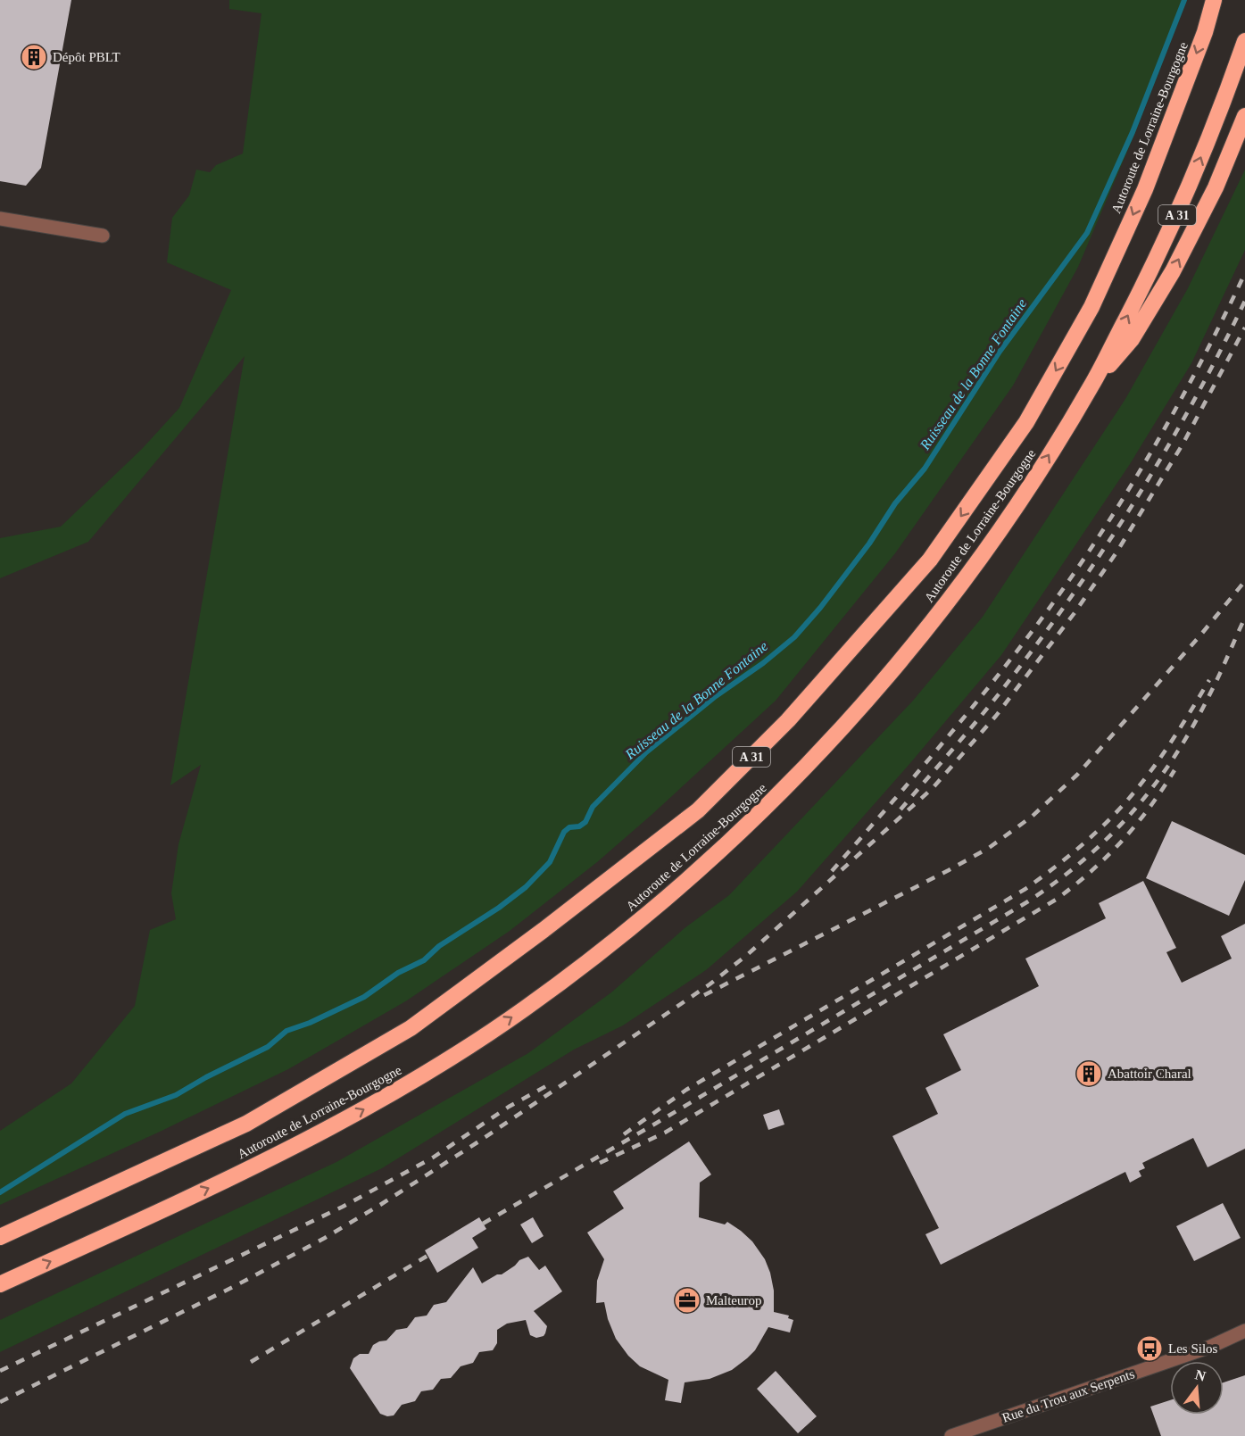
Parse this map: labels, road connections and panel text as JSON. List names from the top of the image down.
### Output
{
  "streets": {
    "highway": ["Autoroute de Lorraine-Bourgogne", "A 31"],
    "street": ["Rue du Trou aux Serpents"]
  },
  "water": ["Ruisseau de la Bonne Fontaine"],
  "places": {
    "building": ["Dépôt PBLT", "Abattoir Charal"],
    "office": ["Malteurop"],
    "bus stop": ["Les Silos"]
  },
  "north": "top"
}
